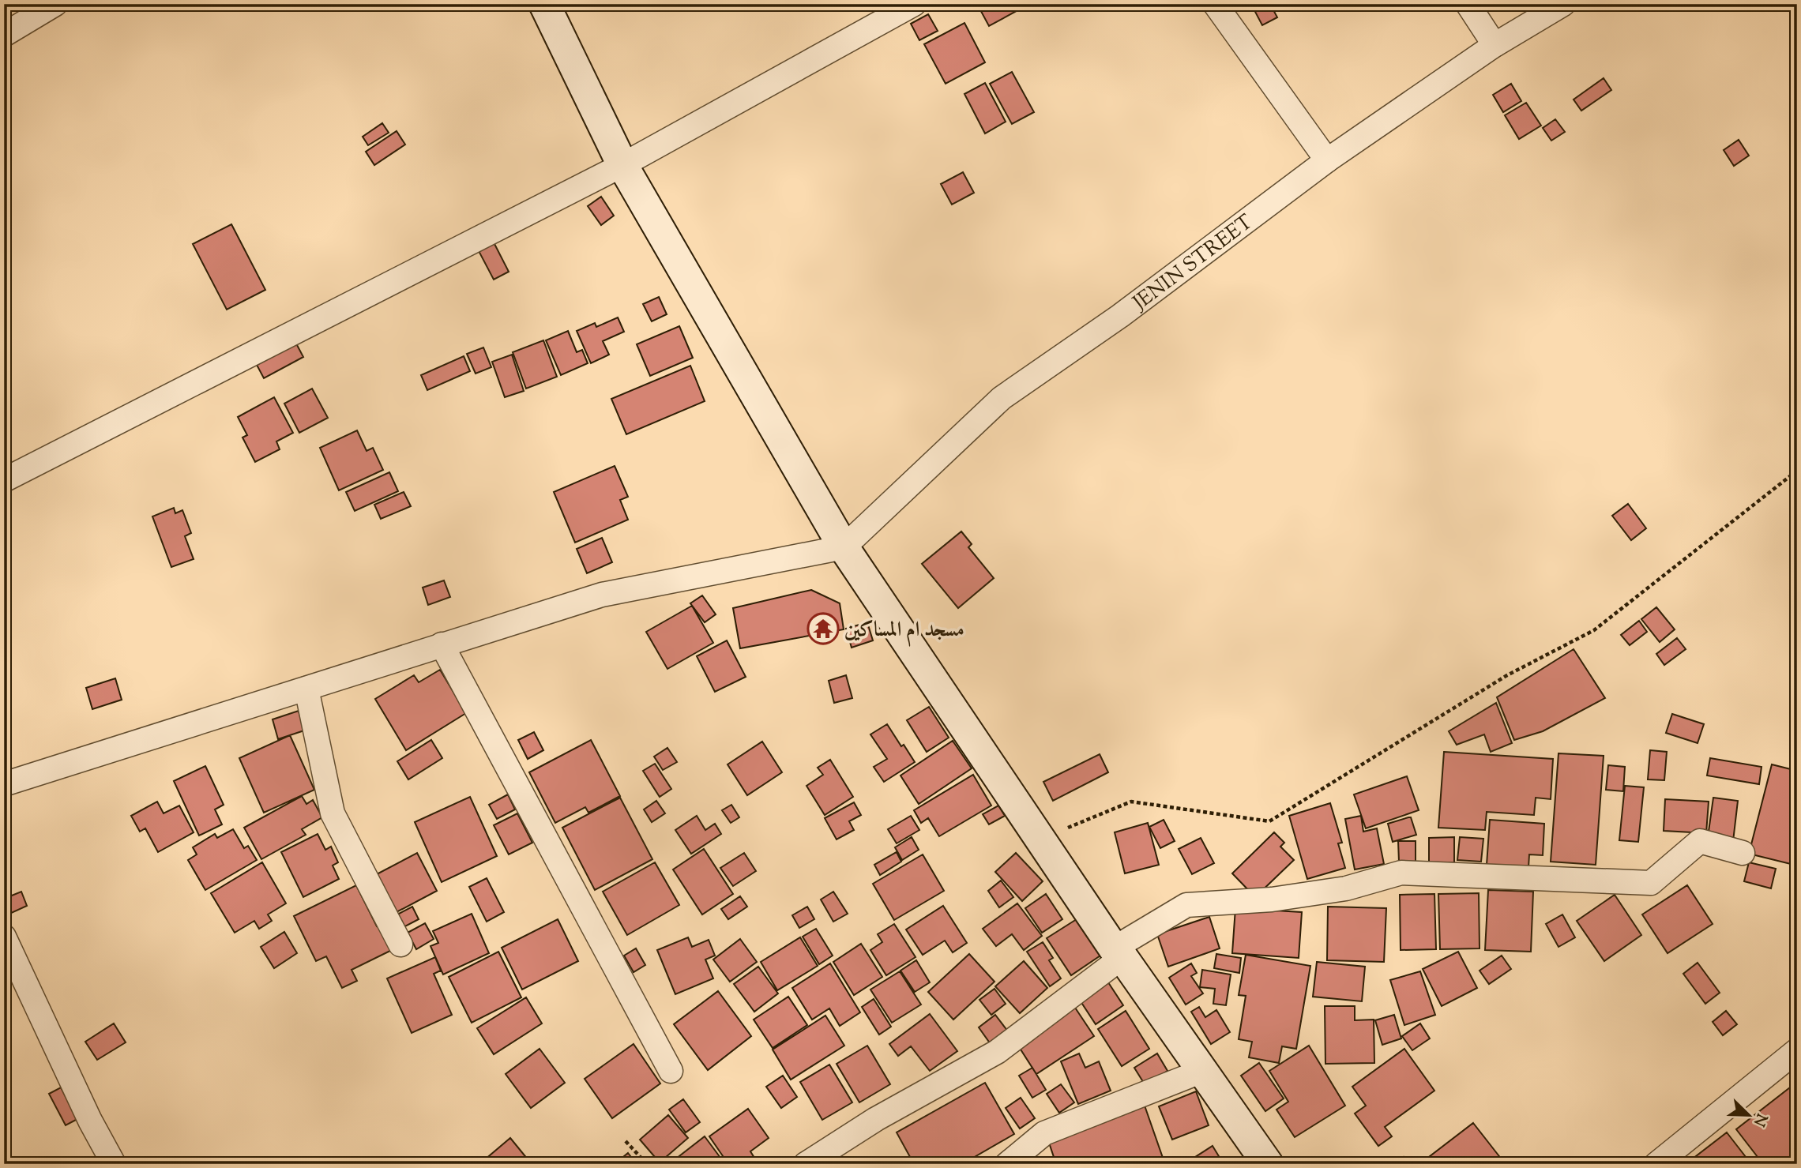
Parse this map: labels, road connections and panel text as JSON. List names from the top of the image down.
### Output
{
  "streets": {
    "street": ["JENIN STREET"]
  },
  "places": {
    "temple": ["مسجد ام المساكين"]
  },
  "north": "bottom right"
}
